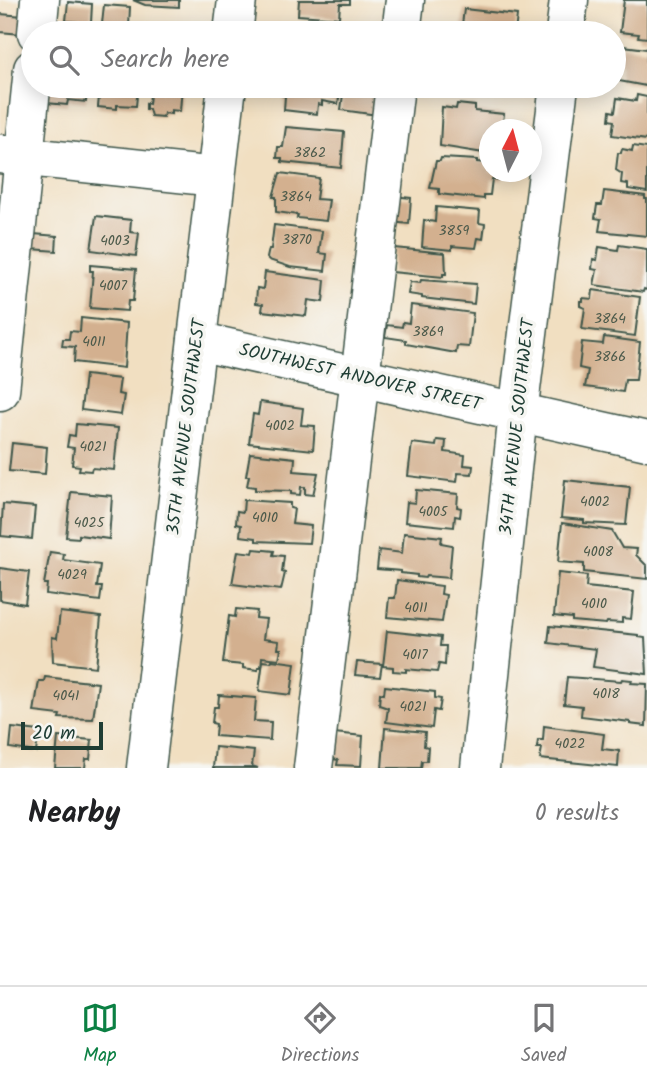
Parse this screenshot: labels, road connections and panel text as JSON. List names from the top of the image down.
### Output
{
  "streets": {
    "street": ["SOUTHWEST ANDOVER STREET", "35TH AVENUE SOUTHWEST", "34TH AVENUE SOUTHWEST"]
  },
  "crossings": [
    ["SOUTHWEST ANDOVER STREET", "35TH AVENUE SOUTHWEST"],
    ["SOUTHWEST ANDOVER STREET", "34TH AVENUE SOUTHWEST"]
  ],
  "house_numbers": [
    "3862",
    "3864",
    "3859",
    "3870",
    "4003",
    "4007",
    "3864",
    "3869",
    "4011",
    "3866",
    "4002",
    "4021",
    "4002",
    "4005",
    "4010",
    "4025",
    "4008",
    "4029",
    "4010",
    "4011",
    "4017",
    "4018",
    "4041",
    "4021",
    "4022"
  ],
  "scale_bar": "20 m",
  "north": "top",
  "page": {
    "search": "Search here",
    "scale": "20 m",
    "heading": ["Nearby", "0 results"],
    "nav": ["Map", "Directions", "Saved"]
  }
}
